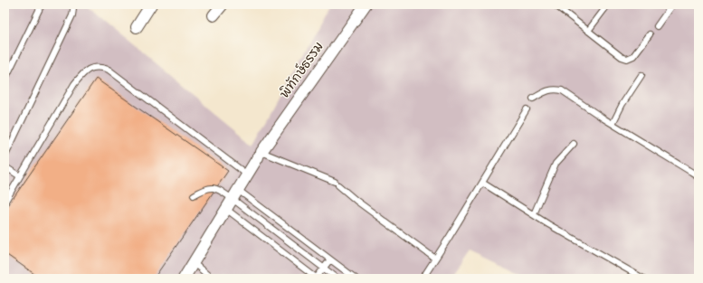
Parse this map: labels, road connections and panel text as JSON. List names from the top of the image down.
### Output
{
  "streets": {
    "street": ["พิทักษ์ธรรม"]
  }
}
